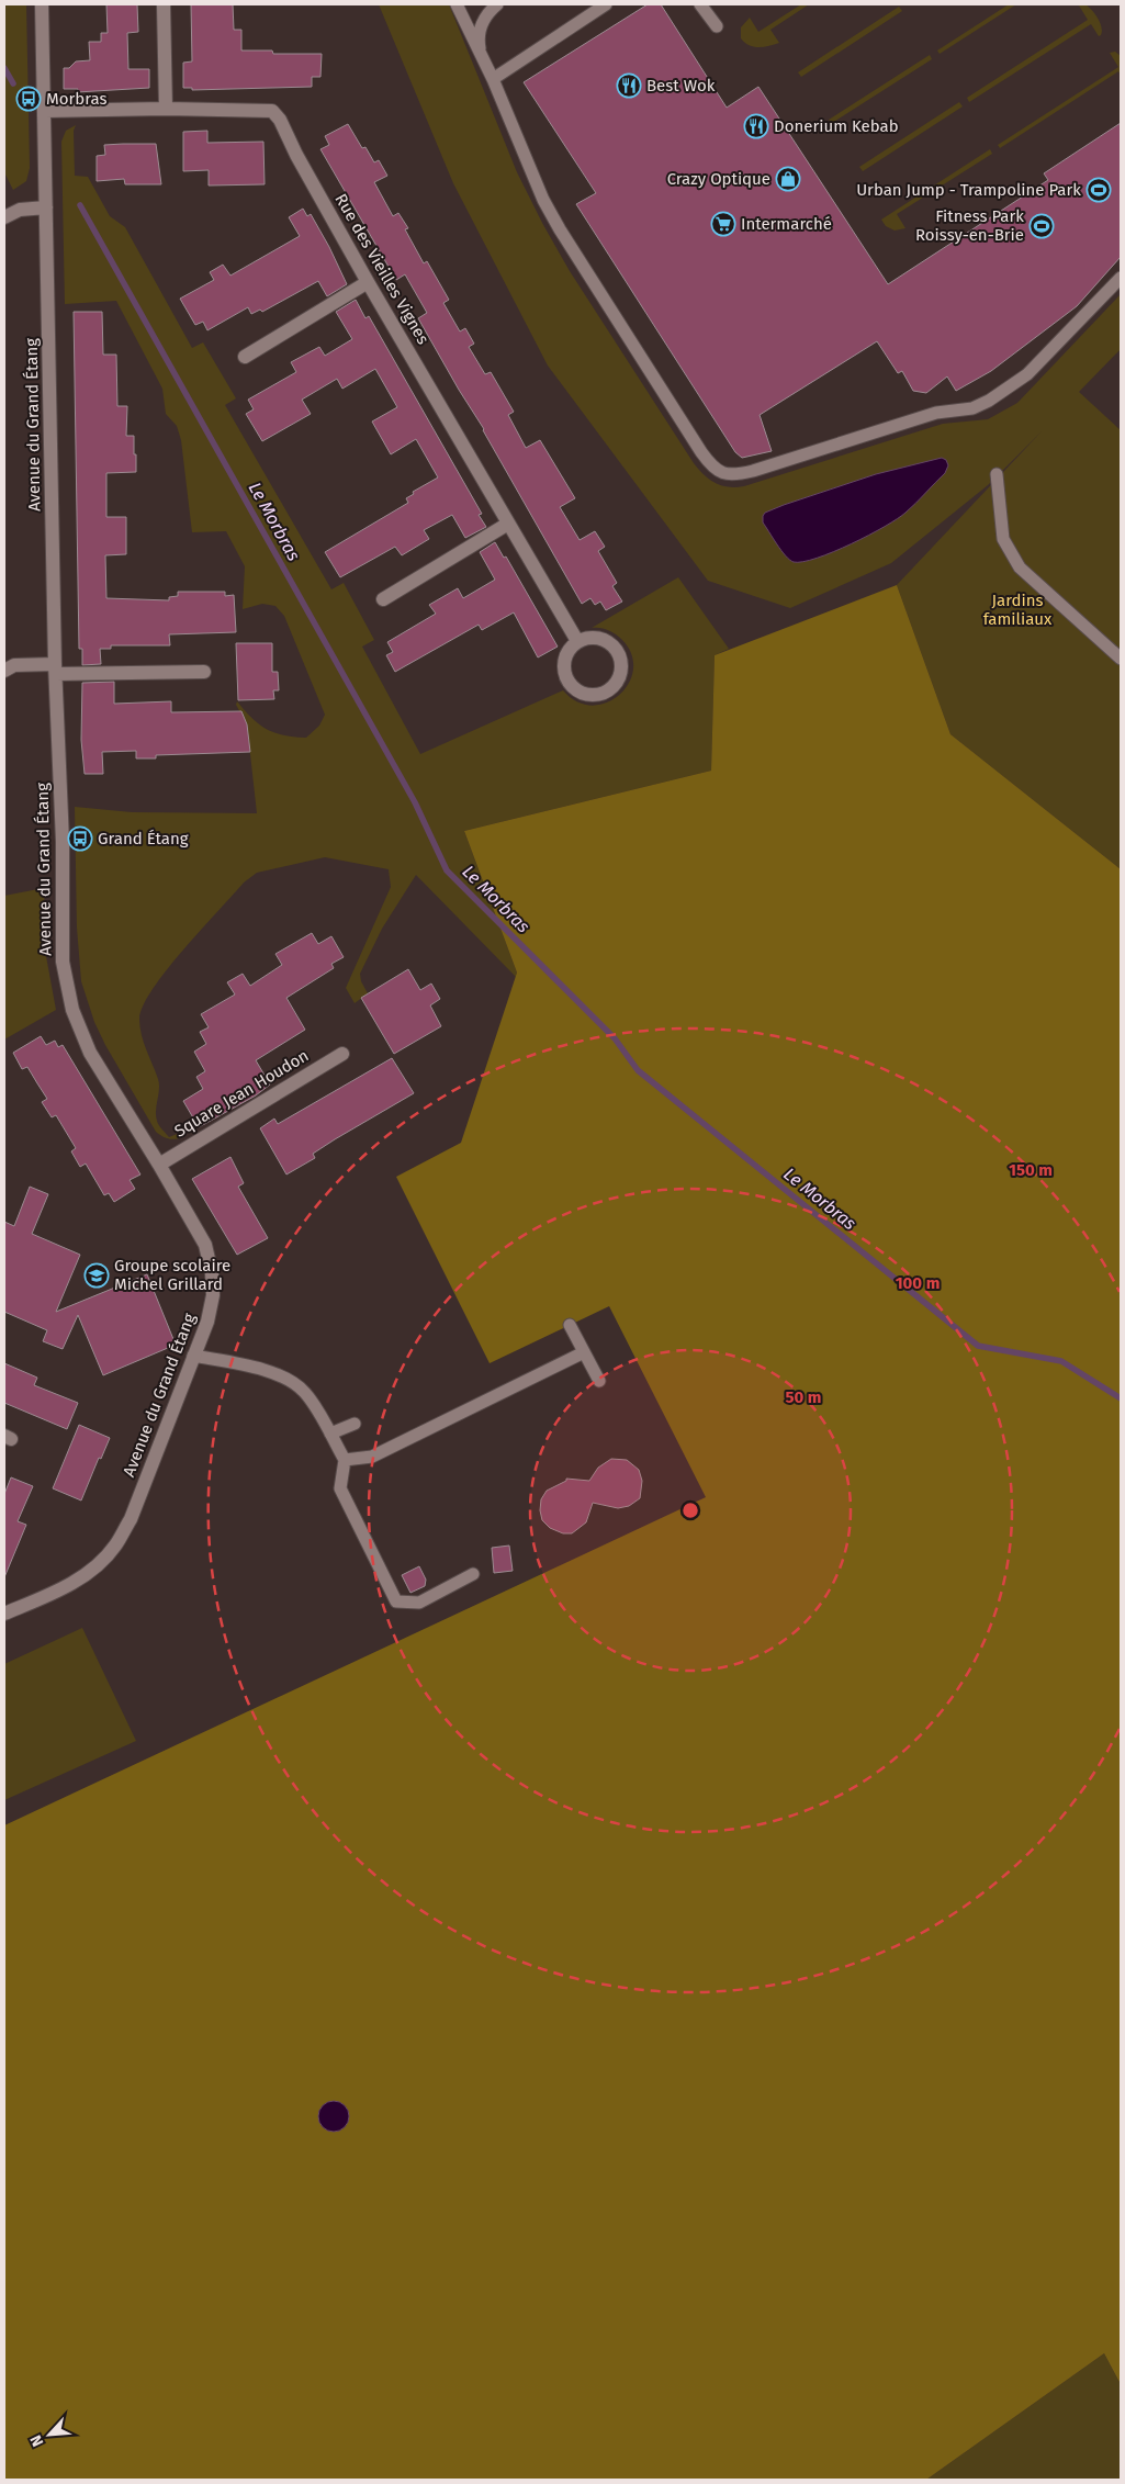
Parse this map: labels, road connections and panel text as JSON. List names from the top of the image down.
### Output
{
  "streets": {
    "street": ["Rue des Vieilles Vignes", "Avenue du Grand Étang", "Square Jean Houdon"]
  },
  "crossings": [
    ["Rue des Vieilles Vignes", "Avenue du Grand Étang"],
    ["Avenue du Grand Étang", "Square Jean Houdon"]
  ],
  "water": ["Le Morbras"],
  "parks": ["Jardins familiaux"],
  "places": {
    "restaurant": ["Best Wok", "Donerium Kebab"],
    "bus stop": ["Morbras", "Grand Étang"],
    "shop": ["Crazy Optique"],
    "sports": ["Urban Jump - Trampoline Park", "Fitness Park Roissy-en-Brie"],
    "supermarket": ["Intermarché"],
    "school or university": ["Groupe scolaire Michel Grillard"]
  },
  "north": "bottom left",
  "rings": ["150 m", "100 m", "50 m"]
}
